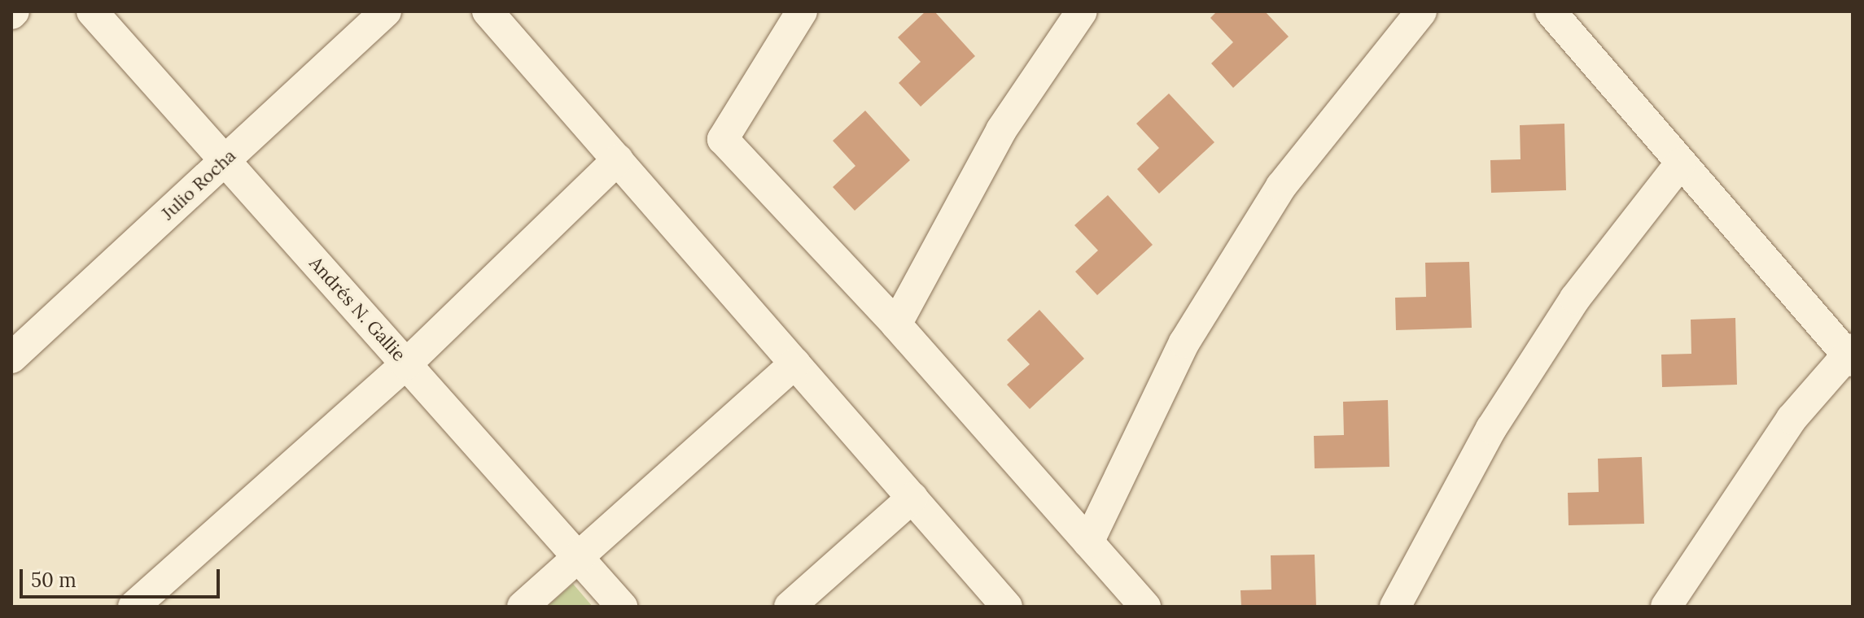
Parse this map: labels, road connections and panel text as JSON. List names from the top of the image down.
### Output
{
  "streets": {
    "street": ["Julio Rocha", "Andrés N. Gallie"]
  },
  "crossings": [
    ["Julio Rocha", "Andrés N. Gallie"]
  ],
  "scale_bar": "50 m"
}
